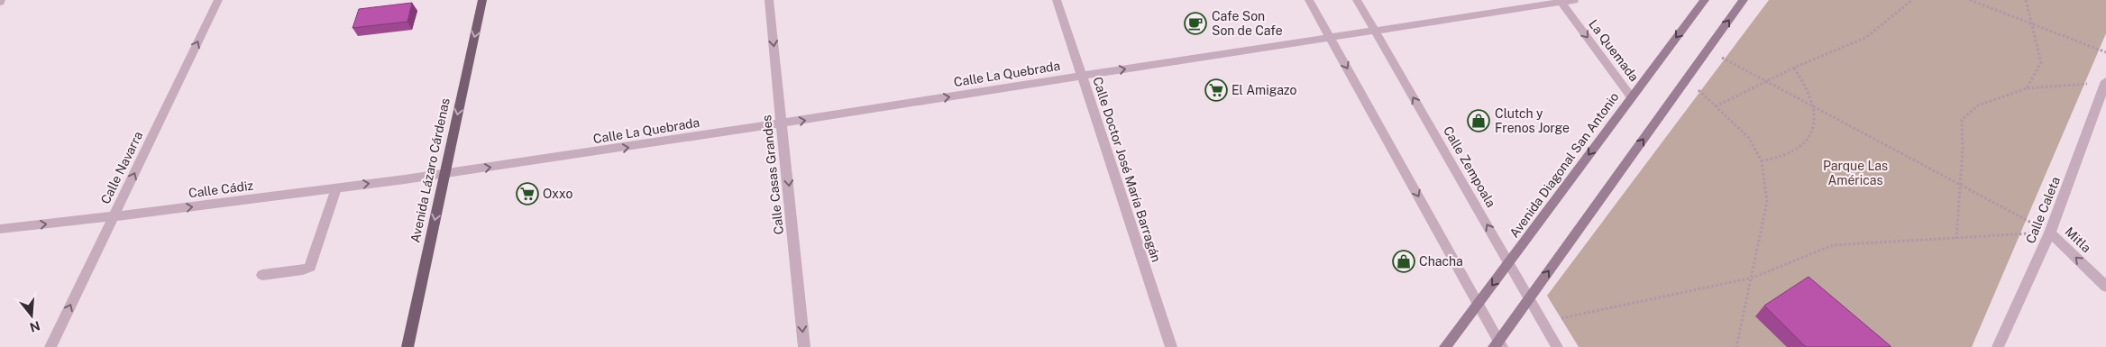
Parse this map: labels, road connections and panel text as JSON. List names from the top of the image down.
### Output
{
  "streets": {
    "main road": ["Avenida Lázaro Cárdenas"],
    "street": [
      "La Quemada",
      "Calle La Quebrada",
      "Avenida Diagonal San Antonio",
      "Calle Zempoala",
      "Calle Navarra",
      "Calle Doctor José María Barragán",
      "Calle Casas Grandes",
      "Calle Cádiz",
      "Calle Caleta",
      "Mitla"
    ]
  },
  "crossings": [
    ["La Quemada", "Calle La Quebrada"],
    ["La Quemada", "Avenida Diagonal San Antonio"],
    ["Calle La Quebrada", "Calle Zempoala"],
    ["Calle La Quebrada", "Calle Doctor José María Barragán"],
    ["Calle La Quebrada", "Avenida Lázaro Cárdenas"],
    ["Calle La Quebrada", "Calle Casas Grandes"],
    ["Calle La Quebrada", "Calle Cádiz"],
    ["Avenida Diagonal San Antonio", "Calle Zempoala"],
    ["Calle Navarra", "Calle Cádiz"],
    ["Avenida Lázaro Cárdenas", "Calle Cádiz"],
    ["Calle Caleta", "Mitla"]
  ],
  "one_way": [
    "La Quemada",
    "Calle La Quebrada",
    "Calle Navarra",
    "Avenida Lázaro Cárdenas",
    "Calle Casas Grandes",
    "Calle Cádiz",
    "Mitla"
  ],
  "parks": ["Parque Las Américas"],
  "places": {
    "cafe": ["Cafe Son Son de Cafe"],
    "supermarket": ["El Amigazo", "Oxxo"],
    "shop": ["Clutch y Frenos Jorge", "Chacha"]
  },
  "north": "bottom"
}
